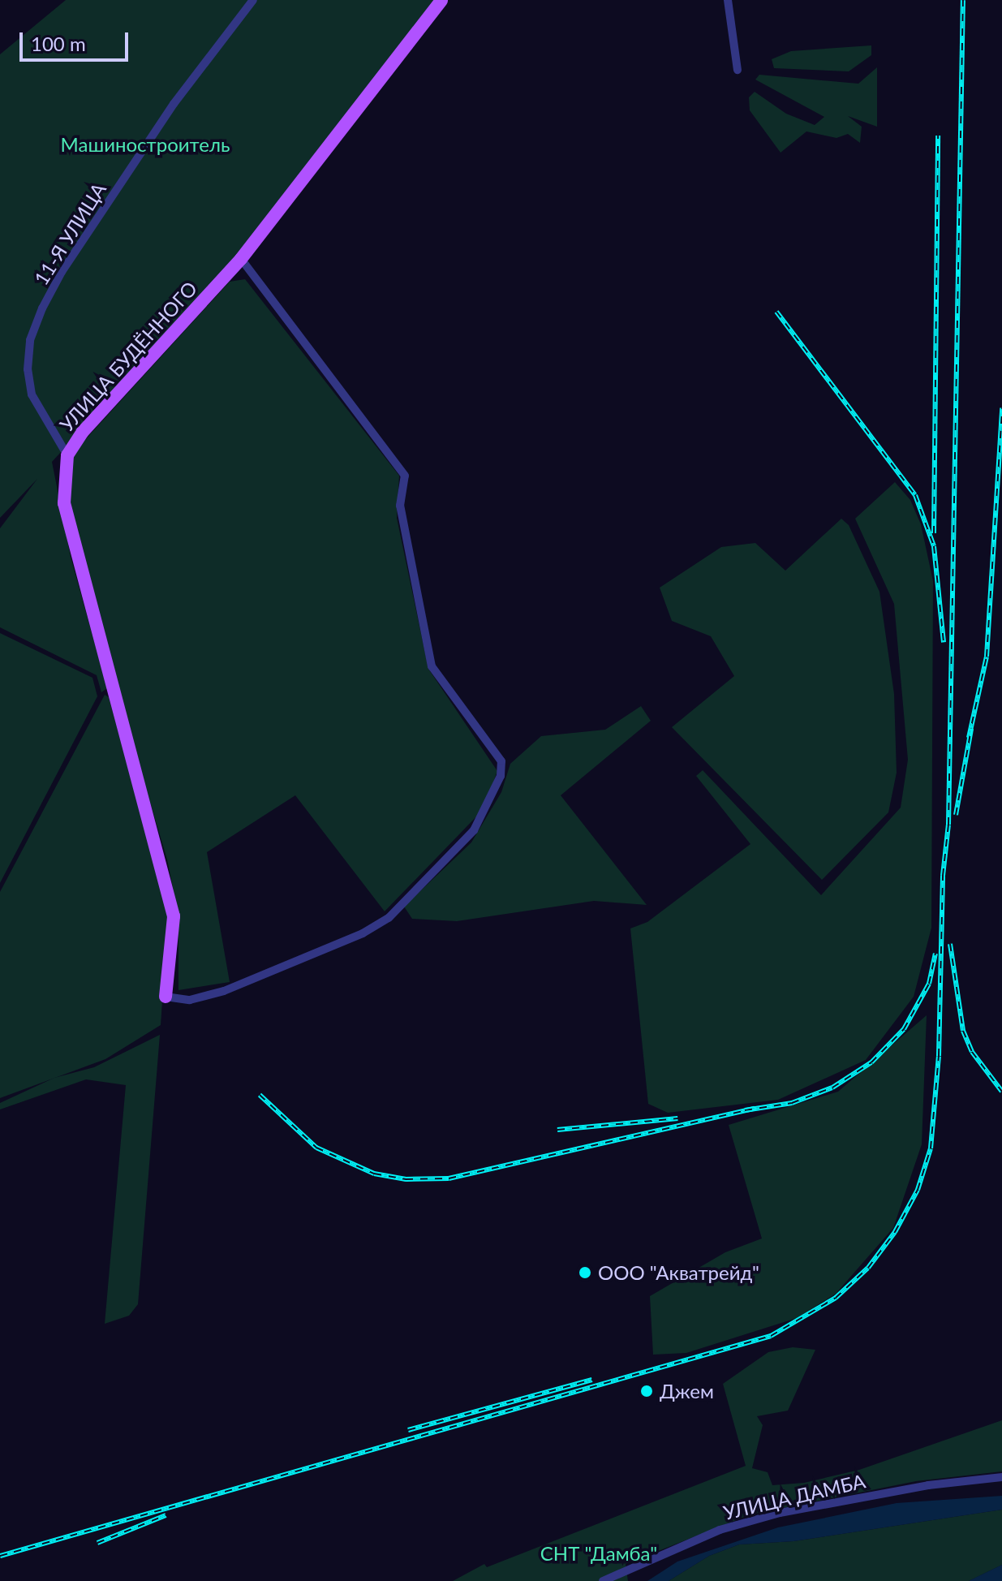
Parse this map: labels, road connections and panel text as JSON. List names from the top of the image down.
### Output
{
  "streets": {
    "main road": ["УЛИЦА БУДЁННОГО"],
    "street": ["11-Я УЛИЦА", "УЛИЦА ДАМБА"]
  },
  "crossings": [
    ["11-Я УЛИЦА", "УЛИЦА БУДЁННОГО"]
  ],
  "parks": ["Машиностроитель", "СНТ \"Дамба\""],
  "places": ["ООО \"Акватрейд\"", "Джем"],
  "scale_bar": "100 m"
}
